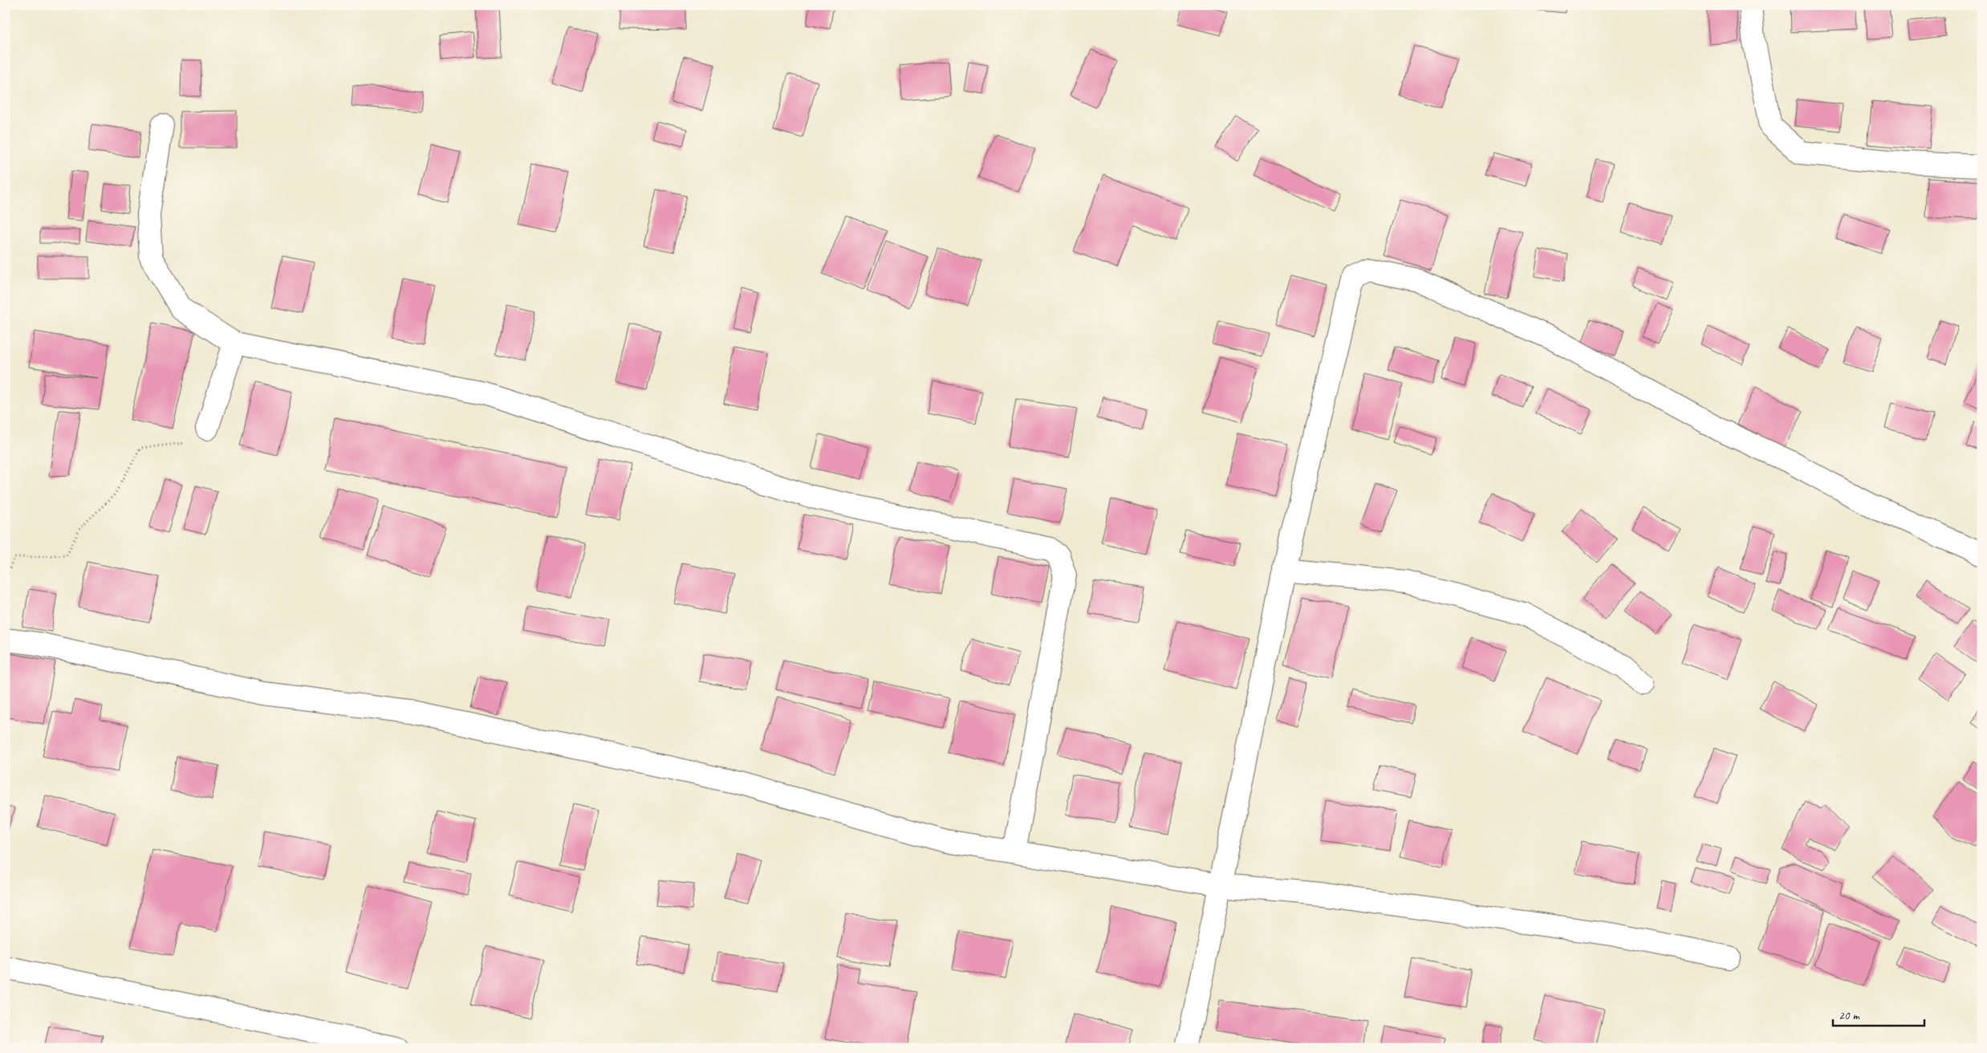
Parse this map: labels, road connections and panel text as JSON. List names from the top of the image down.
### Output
{
  "scale_bar": "20 m"
}
